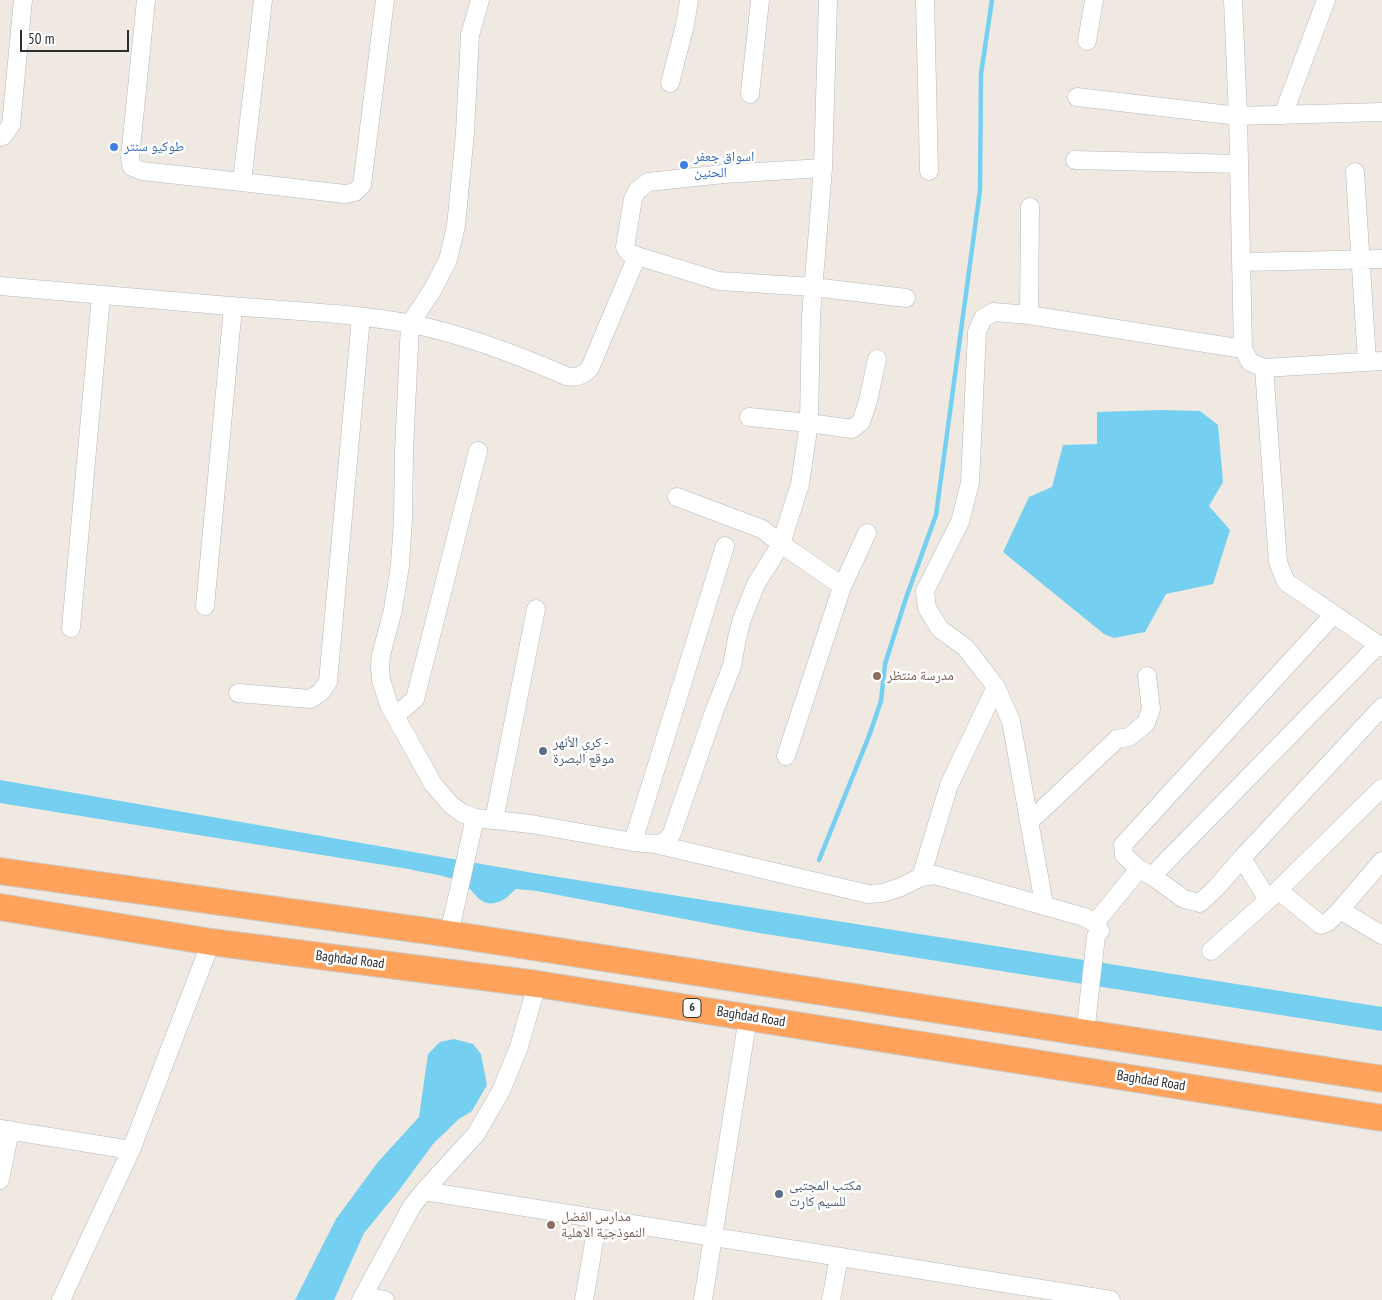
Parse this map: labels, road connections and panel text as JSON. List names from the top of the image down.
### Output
{
  "streets": {
    "highway": ["Baghdad Road", "6"]
  },
  "places": [
    "طوكيو سنتر",
    "اسواق جعفر الحنين",
    "مدرسة منتظر",
    "كري الأنهر - موقع البصرة",
    "مكتب المجتبى للسيم كارت",
    "مدارس الفضل النموذجية الاهلية"
  ],
  "scale_bar": "50 m"
}
